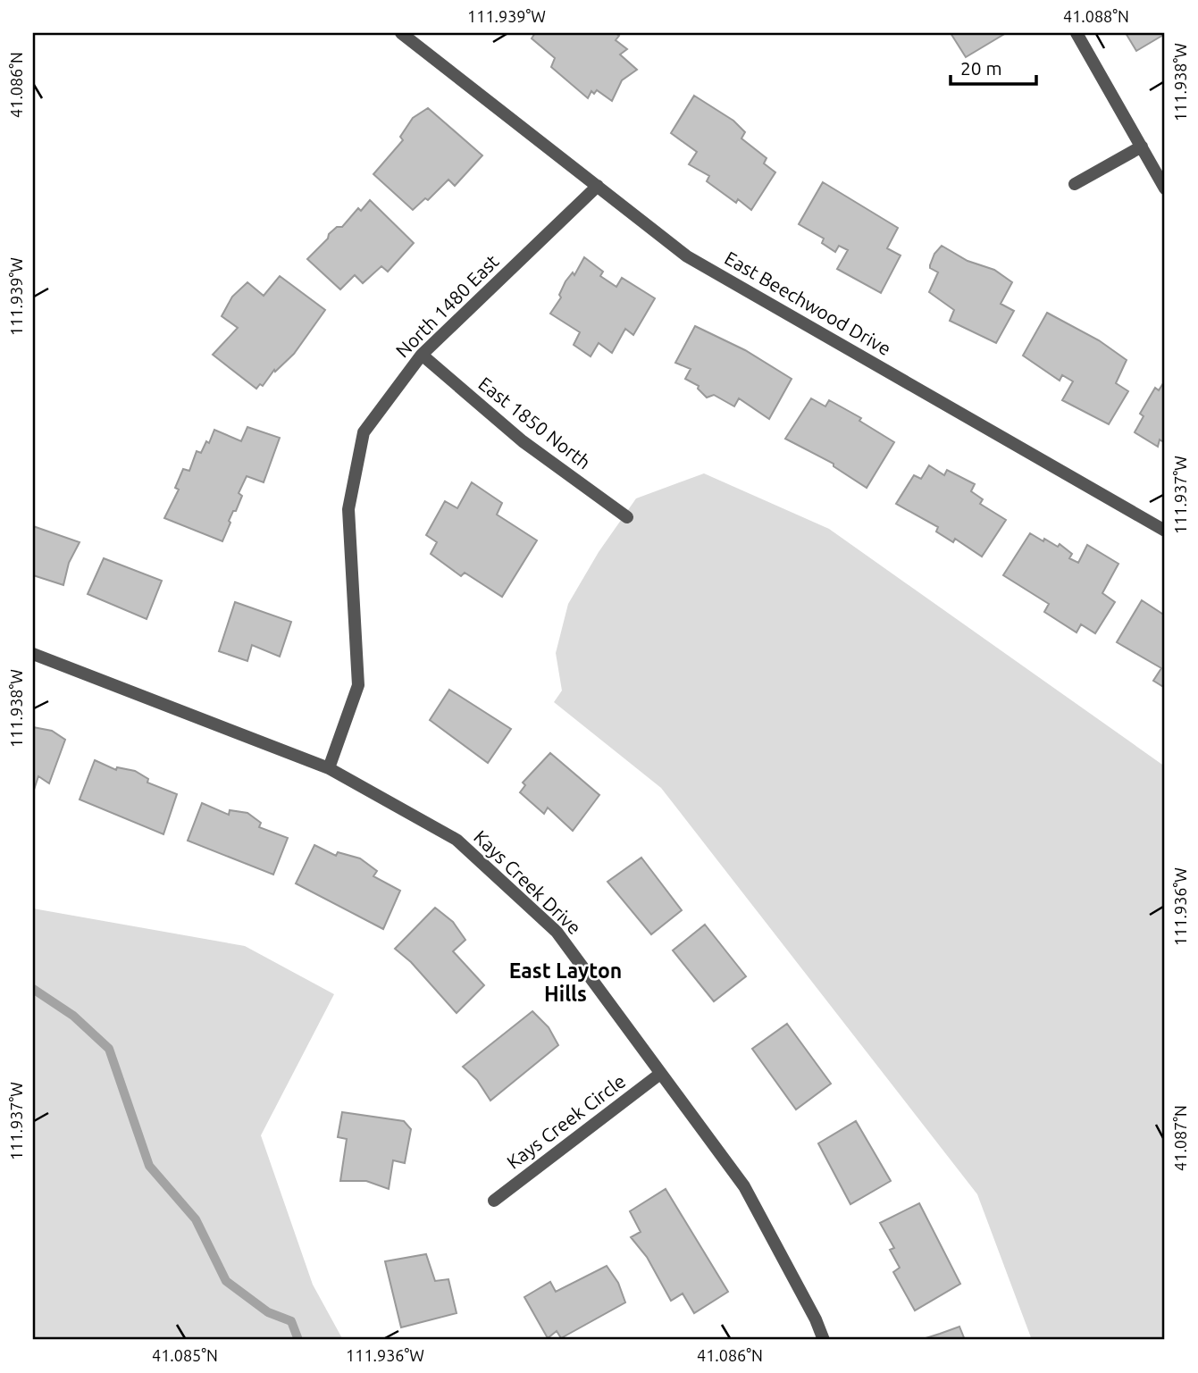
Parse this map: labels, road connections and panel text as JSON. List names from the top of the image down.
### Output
{
  "streets": {
    "street": [
      "East Beechwood Drive",
      "North 1480 East",
      "East 1850 North",
      "Kays Creek Drive",
      "Kays Creek Circle"
    ]
  },
  "crossings": [
    ["East Beechwood Drive", "North 1480 East"],
    ["North 1480 East", "East 1850 North"],
    ["North 1480 East", "Kays Creek Drive"],
    ["Kays Creek Drive", "Kays Creek Circle"]
  ],
  "districts": ["East Layton Hills"],
  "scale_bar": "20 m",
  "coordinates": [
    "111.939°W",
    "41.088°N",
    "111.938°W",
    "41.086°N",
    "111.937°W",
    "111.936°W",
    "41.087°N",
    "41.085°N"
  ]
}
